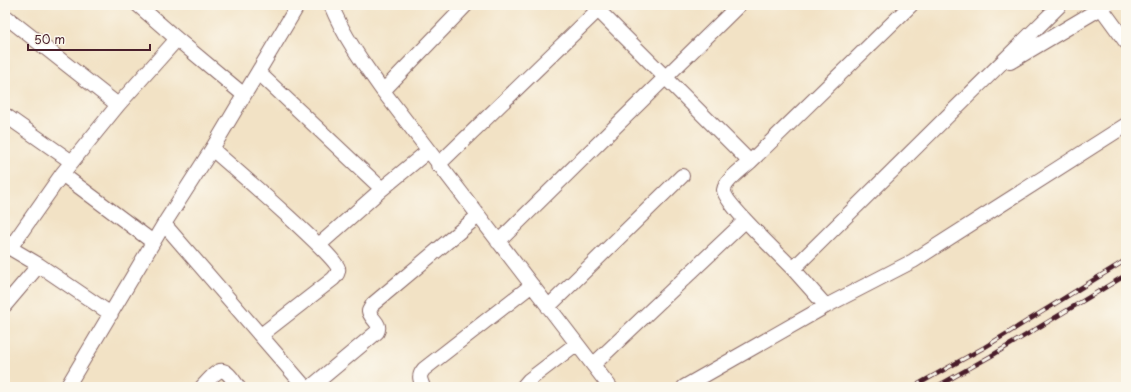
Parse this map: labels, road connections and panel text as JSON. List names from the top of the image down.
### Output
{
  "scale_bar": "50 m"
}
